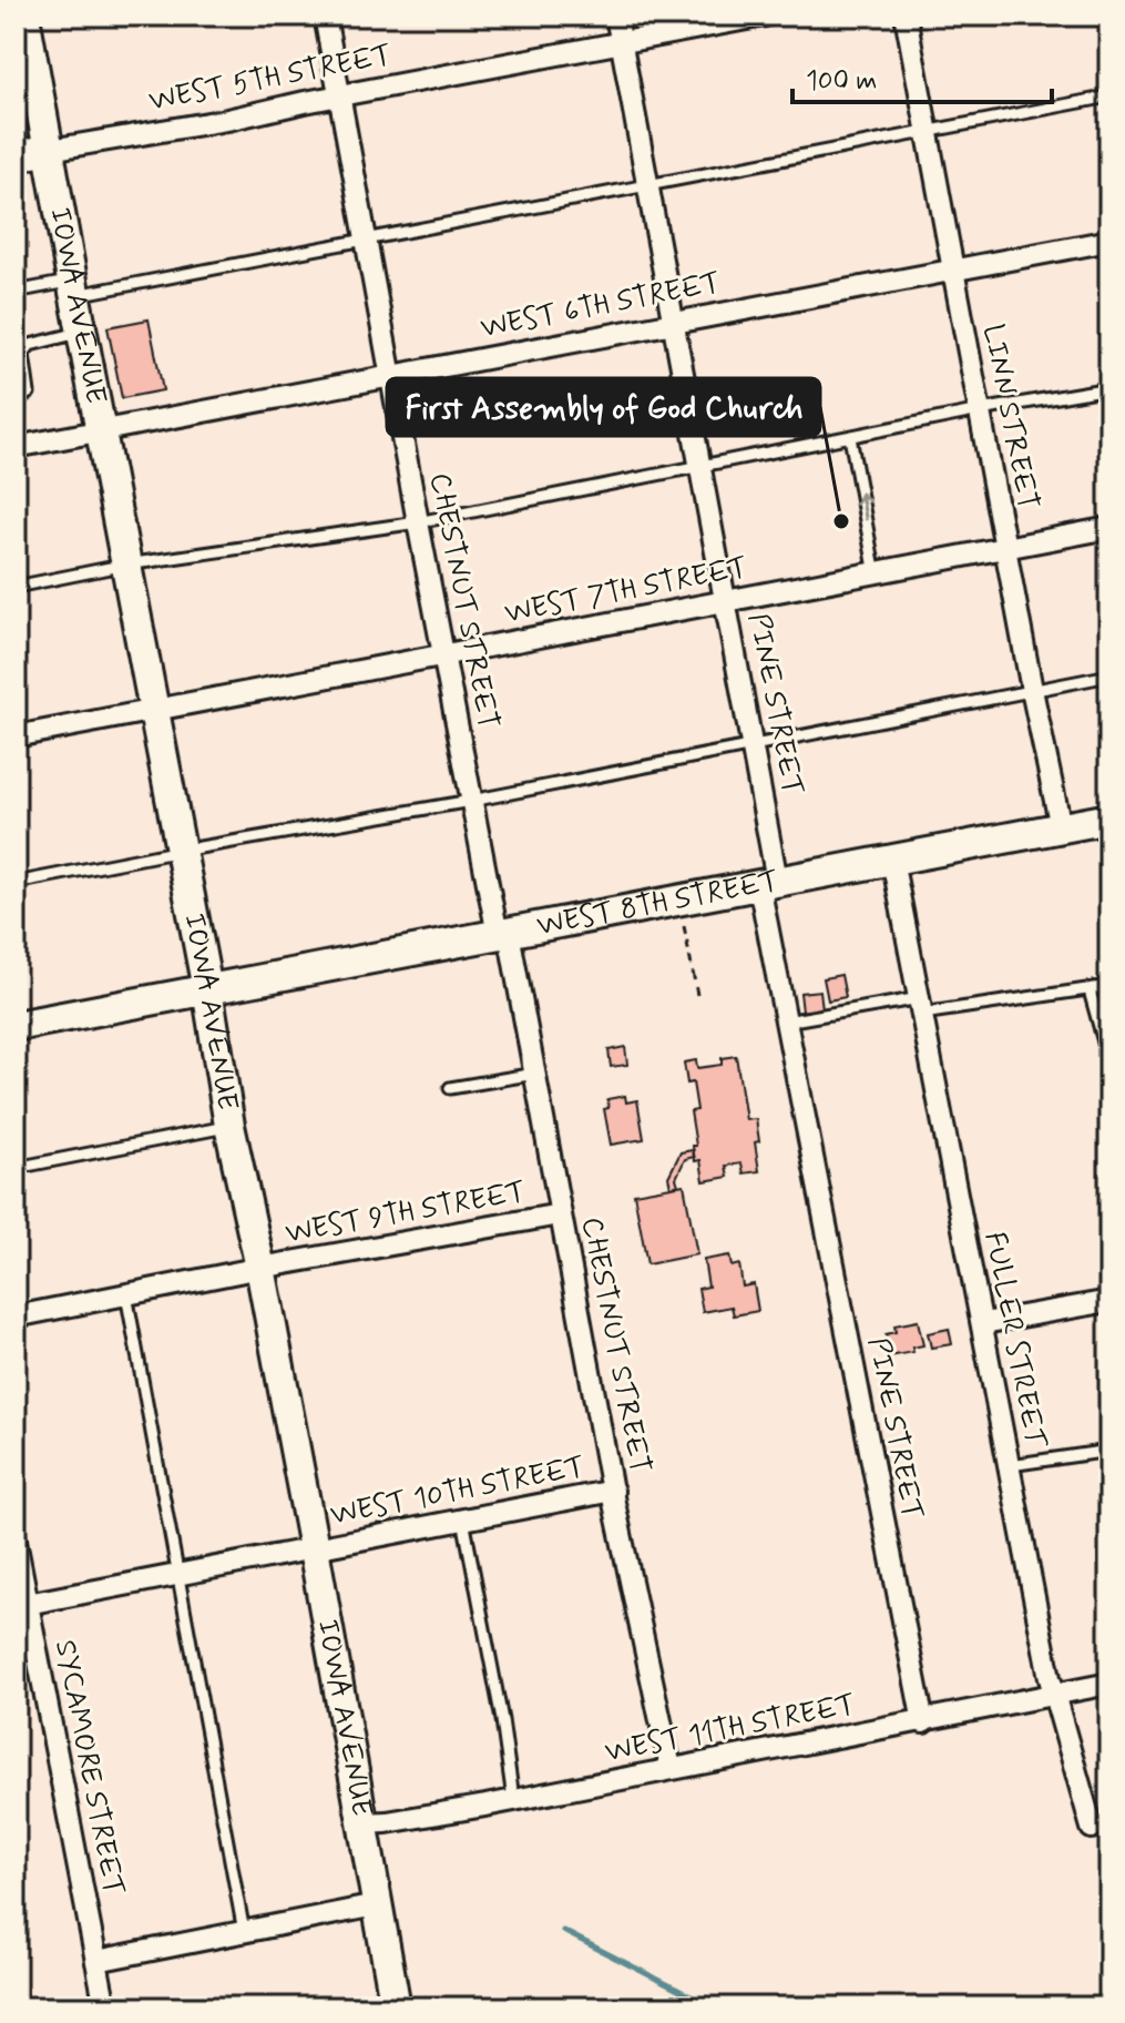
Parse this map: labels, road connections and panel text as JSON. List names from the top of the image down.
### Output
{
  "streets": {
    "street": [
      "WEST 5TH STREET",
      "IOWA AVENUE",
      "WEST 6TH STREET",
      "LINN STREET",
      "WEST 7TH STREET",
      "CHESTNUT STREET",
      "PINE STREET",
      "WEST 8TH STREET",
      "WEST 9TH STREET",
      "FULLER STREET",
      "WEST 10TH STREET",
      "WEST 11TH STREET",
      "SYCAMORE STREET"
    ]
  },
  "crossings": [
    ["WEST 5TH STREET", "IOWA AVENUE"],
    ["WEST 5TH STREET", "CHESTNUT STREET"],
    ["WEST 5TH STREET", "PINE STREET"],
    ["IOWA AVENUE", "WEST 6TH STREET"],
    ["IOWA AVENUE", "WEST 7TH STREET"],
    ["IOWA AVENUE", "WEST 8TH STREET"],
    ["IOWA AVENUE", "WEST 9TH STREET"],
    ["IOWA AVENUE", "WEST 10TH STREET"],
    ["IOWA AVENUE", "WEST 11TH STREET"],
    ["WEST 6TH STREET", "LINN STREET"],
    ["WEST 6TH STREET", "CHESTNUT STREET"],
    ["WEST 6TH STREET", "PINE STREET"],
    ["LINN STREET", "WEST 7TH STREET"],
    ["LINN STREET", "WEST 8TH STREET"],
    ["WEST 7TH STREET", "CHESTNUT STREET"],
    ["WEST 7TH STREET", "PINE STREET"],
    ["CHESTNUT STREET", "WEST 8TH STREET"],
    ["CHESTNUT STREET", "WEST 9TH STREET"],
    ["CHESTNUT STREET", "WEST 10TH STREET"],
    ["CHESTNUT STREET", "WEST 11TH STREET"],
    ["PINE STREET", "WEST 8TH STREET"],
    ["PINE STREET", "WEST 11TH STREET"],
    ["WEST 8TH STREET", "FULLER STREET"],
    ["FULLER STREET", "WEST 11TH STREET"],
    ["WEST 10TH STREET", "SYCAMORE STREET"]
  ],
  "places": ["First Assembly of God Church"],
  "scale_bar": "100 m"
}
